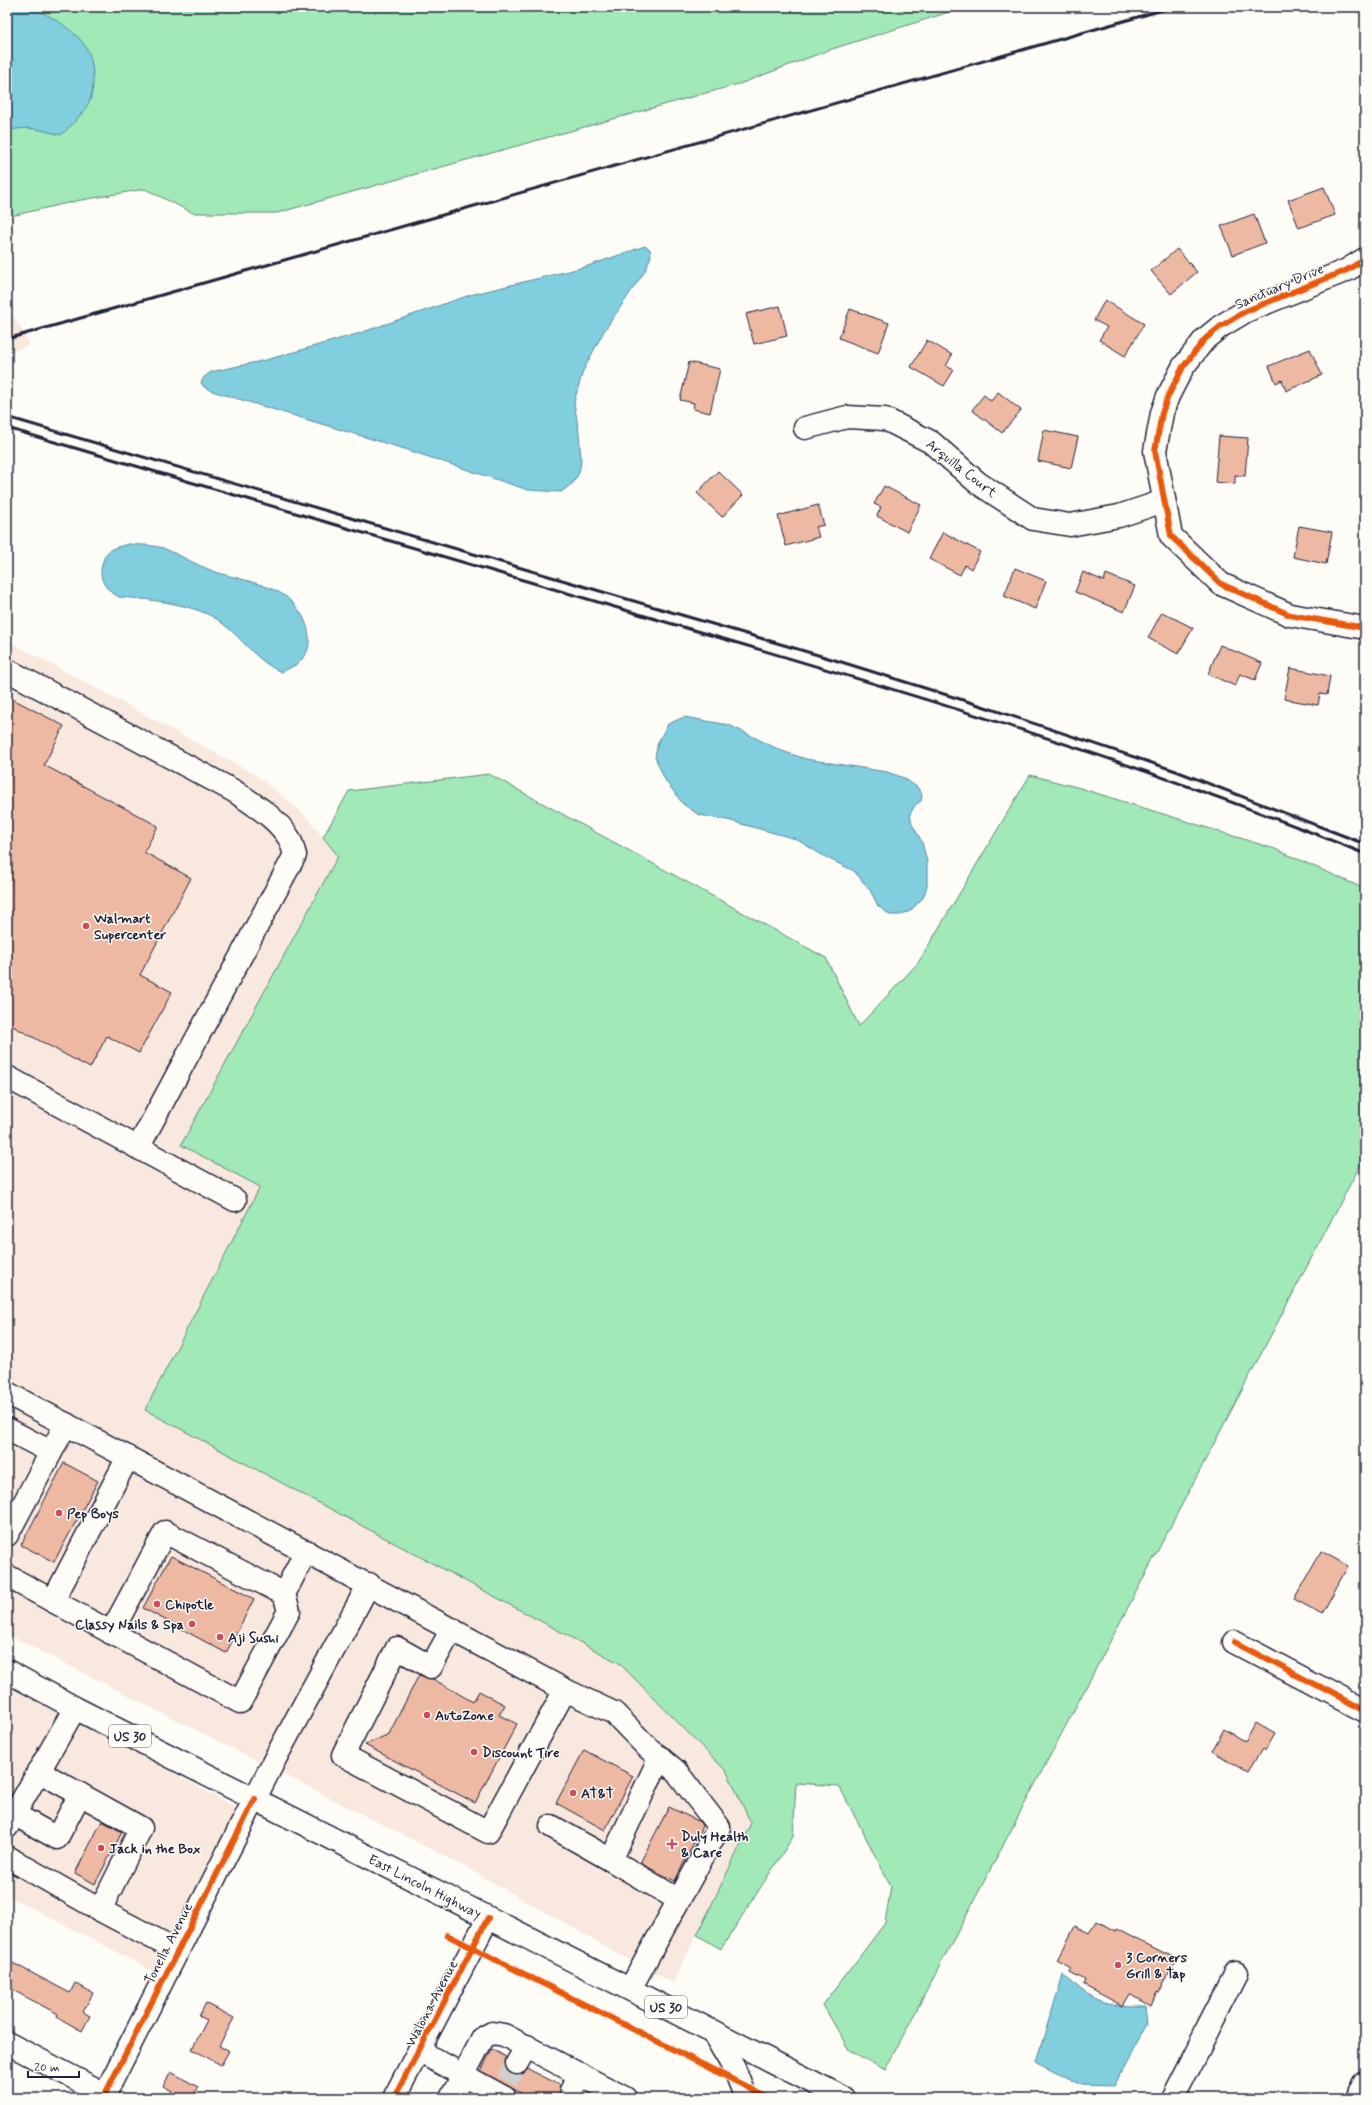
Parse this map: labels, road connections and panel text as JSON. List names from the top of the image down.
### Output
{
  "streets": {
    "street": [
      "Sanctuary Drive",
      "Arquilla Court",
      "US 30",
      "East Lincoln Highway",
      "Tonella Avenue",
      "Walona Avenue"
    ]
  },
  "crossings": [
    ["Sanctuary Drive", "Arquilla Court"],
    ["East Lincoln Highway", "Tonella Avenue"],
    ["East Lincoln Highway", "Walona Avenue"]
  ],
  "places": {
    "other": [
      "Walmart Supercenter",
      "Pep Boys",
      "Chipotle",
      "Classy Nails & Spa",
      "Aji Sushi",
      "AutoZone",
      "Discount Tire",
      "AT&T",
      "Jack in the Box",
      "3 Corners Grill & Tap"
    ],
    "health": ["Duly Health & Care"]
  },
  "scale_bar": "20 m"
}
